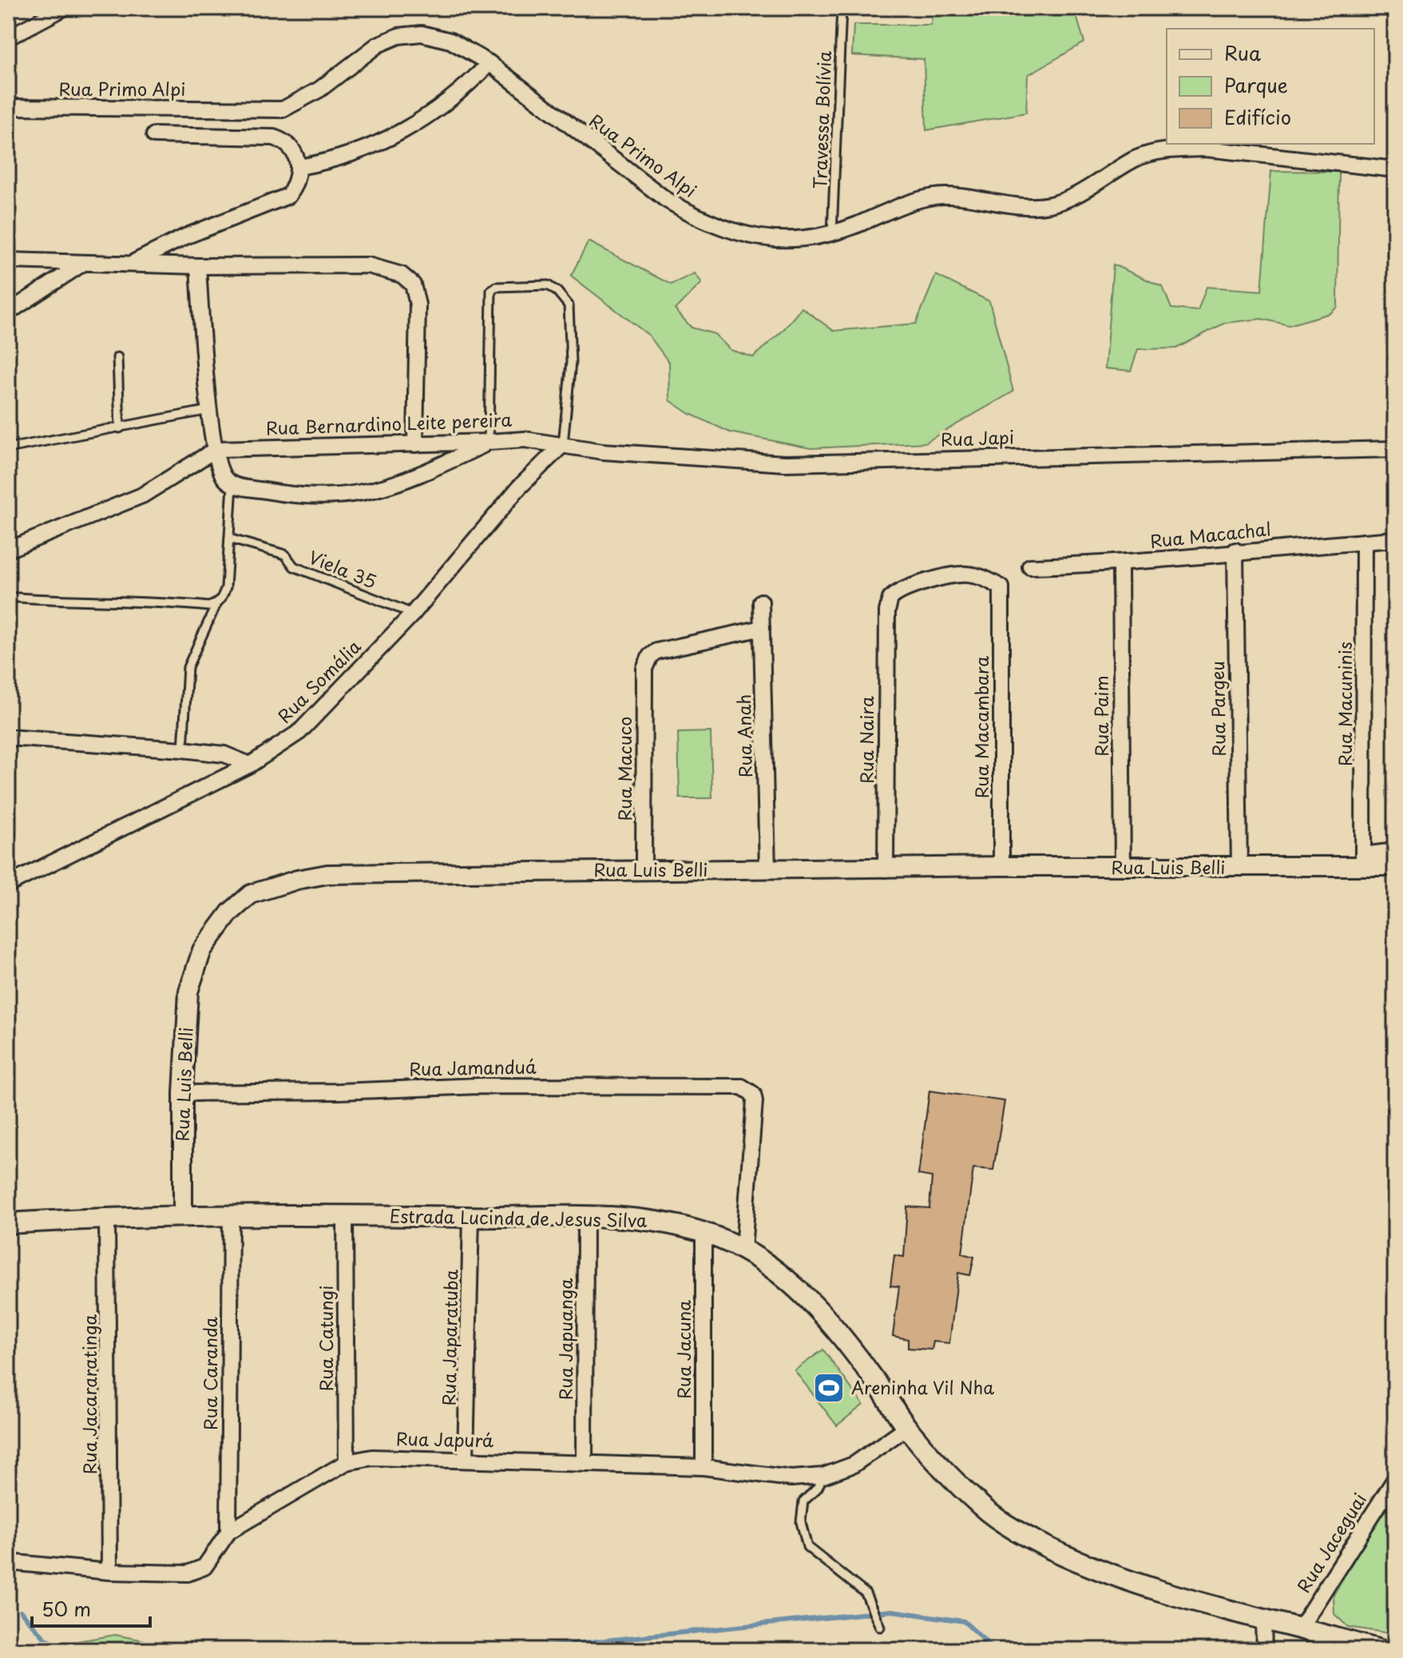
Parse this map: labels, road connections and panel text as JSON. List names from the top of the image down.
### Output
{
  "streets": {
    "main road": ["Estrada Lucinda de Jesus Silva"],
    "street": [
      "Rua Primo Alpi",
      "Rua Bernardino Leite pereira",
      "Rua Japi",
      "Rua Macachal",
      "Rua Somália",
      "Rua Macuninis",
      "Rua Pargeu",
      "Rua Paim",
      "Rua Macambara",
      "Rua Anah",
      "Rua Naira",
      "Rua Macuco",
      "Rua Luis Belli",
      "Rua Jamanduá",
      "Rua Japaratuba",
      "Rua Catungi",
      "Rua Japuanga",
      "Rua Jacuna",
      "Rua Caranda",
      "Rua Jacararatinga",
      "Rua Japurá",
      "Rua Jaceguai"
    ],
    "lane": ["Travessa Bolívia", "Viela 35"]
  },
  "crossings": [
    ["Rua Primo Alpi", "Travessa Bolívia"],
    ["Rua Bernardino Leite pereira", "Rua Japi"],
    ["Rua Bernardino Leite pereira", "Rua Somália"],
    ["Rua Japi", "Rua Somália"],
    ["Rua Macachal", "Rua Macuninis"],
    ["Rua Macachal", "Rua Pargeu"],
    ["Rua Macachal", "Rua Paim"],
    ["Viela 35", "Rua Somália"],
    ["Rua Macuninis", "Rua Luis Belli"],
    ["Rua Pargeu", "Rua Luis Belli"],
    ["Rua Paim", "Rua Luis Belli"],
    ["Rua Macambara", "Rua Naira"],
    ["Rua Macambara", "Rua Luis Belli"],
    ["Rua Anah", "Rua Macuco"],
    ["Rua Anah", "Rua Luis Belli"],
    ["Rua Naira", "Rua Luis Belli"],
    ["Rua Macuco", "Rua Luis Belli"],
    ["Rua Luis Belli", "Rua Jamanduá"],
    ["Rua Luis Belli", "Estrada Lucinda de Jesus Silva"],
    ["Rua Jamanduá", "Estrada Lucinda de Jesus Silva"],
    ["Estrada Lucinda de Jesus Silva", "Rua Japaratuba"],
    ["Estrada Lucinda de Jesus Silva", "Rua Catungi"],
    ["Estrada Lucinda de Jesus Silva", "Rua Japuanga"],
    ["Estrada Lucinda de Jesus Silva", "Rua Jacuna"],
    ["Estrada Lucinda de Jesus Silva", "Rua Caranda"],
    ["Estrada Lucinda de Jesus Silva", "Rua Jacararatinga"],
    ["Estrada Lucinda de Jesus Silva", "Rua Japurá"],
    ["Estrada Lucinda de Jesus Silva", "Rua Jaceguai"],
    ["Rua Japaratuba", "Rua Japurá"],
    ["Rua Catungi", "Rua Japurá"],
    ["Rua Japuanga", "Rua Japurá"],
    ["Rua Jacuna", "Rua Japurá"],
    ["Rua Caranda", "Rua Japurá"],
    ["Rua Jacararatinga", "Rua Japurá"]
  ],
  "places": {
    "sports": ["Areninha Vil Nha"]
  },
  "legend": ["Rua", "Parque", "Edifício"],
  "scale_bar": "50 m"
}
